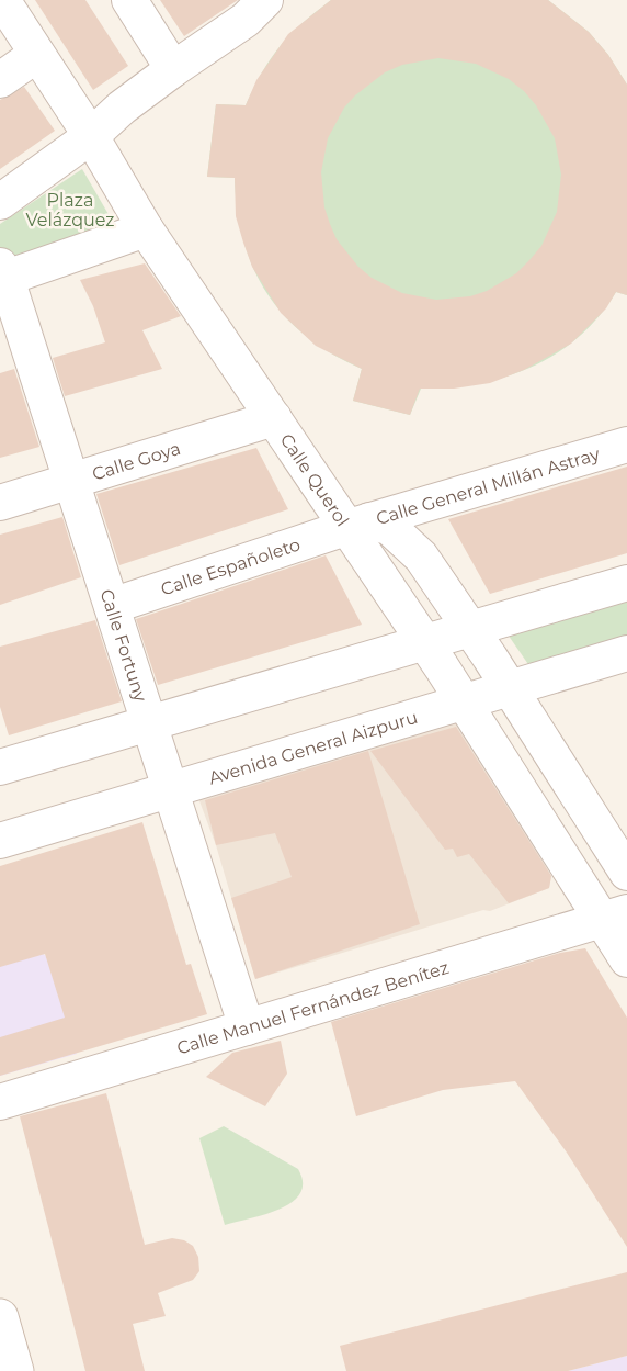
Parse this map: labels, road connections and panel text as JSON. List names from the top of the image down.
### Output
{
  "streets": {
    "street": [
      "Calle Goya",
      "Calle Querol",
      "Calle General Millán Astray",
      "Calle Españoleto",
      "Calle Fortuny",
      "Avenida General Aizpuru",
      "Calle Manuel Fernández Benítez"
    ]
  },
  "crossings": [
    ["Calle Goya", "Calle Querol"],
    ["Calle Goya", "Calle Fortuny"],
    ["Calle Querol", "Calle General Millán Astray"],
    ["Calle Querol", "Calle Españoleto"],
    ["Calle Querol", "Avenida General Aizpuru"],
    ["Calle Querol", "Calle Manuel Fernández Benítez"],
    ["Calle General Millán Astray", "Calle Españoleto"],
    ["Calle Españoleto", "Calle Fortuny"],
    ["Calle Fortuny", "Avenida General Aizpuru"],
    ["Calle Fortuny", "Calle Manuel Fernández Benítez"]
  ],
  "parks": ["Plaza Velázquez"]
}
